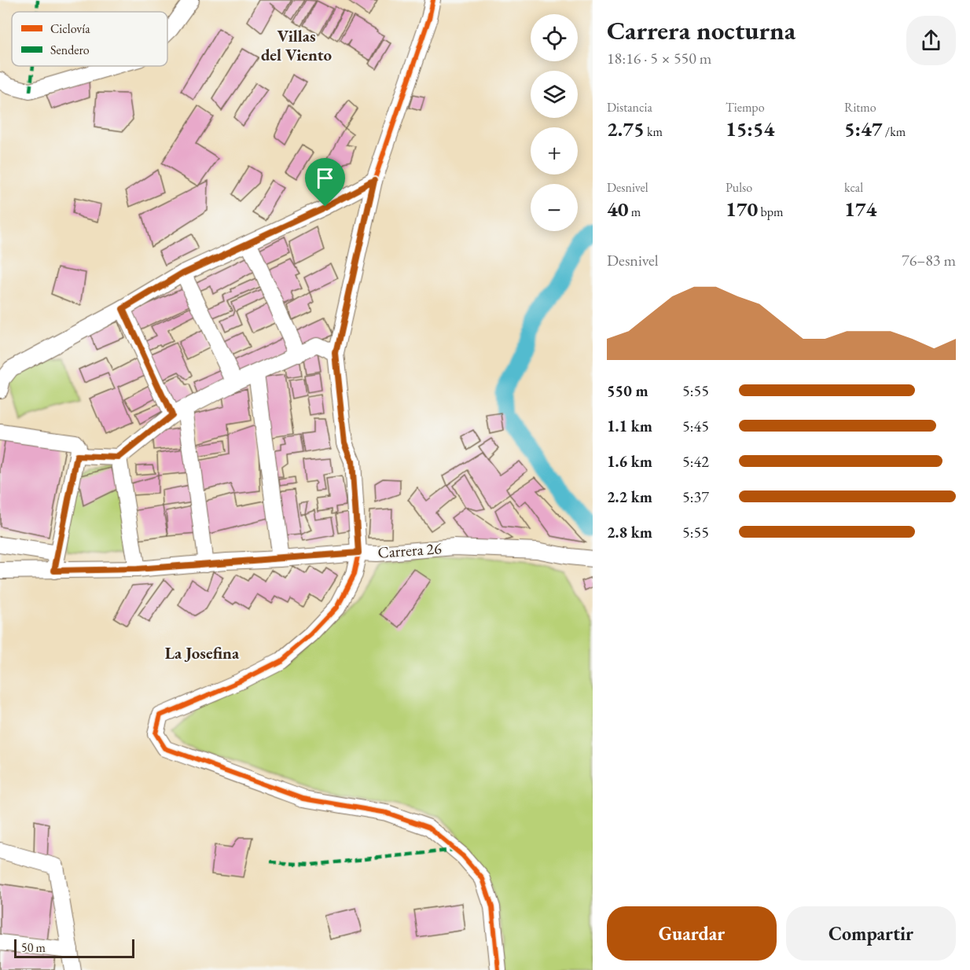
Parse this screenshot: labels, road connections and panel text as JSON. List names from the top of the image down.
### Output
{
  "streets": {
    "street": ["Carrera 26"]
  },
  "districts": ["Villas del Viento", "La Josefina"],
  "legend": ["Ciclovía", "Sendero"],
  "scale_bar": "50 m",
  "page": {
    "heading": ["Carrera nocturna", "18:16 · 5 × 550 m"],
    "map_buttons": ["+", "−"],
    "stats": [
      ["Distancia", "2.75 km"],
      ["Tiempo", "15:54"],
      ["Ritmo", "5:47 /km"],
      ["Desnivel", "40 m"],
      ["Pulso", "170 bpm"],
      ["kcal", "174"]
    ],
    "chart": ["Desnivel", "76–83 m"],
    "list": [
      {
        "name": "550 m",
        "note": "5:55"
      },
      {
        "name": "1.1 km",
        "note": "5:45"
      },
      {
        "name": "1.6 km",
        "note": "5:42"
      },
      {
        "name": "2.2 km",
        "note": "5:37"
      },
      {
        "name": "2.8 km",
        "note": "5:55"
      }
    ],
    "buttons": ["Guardar", "Compartir"],
    "scale": "50 m"
  }
}
